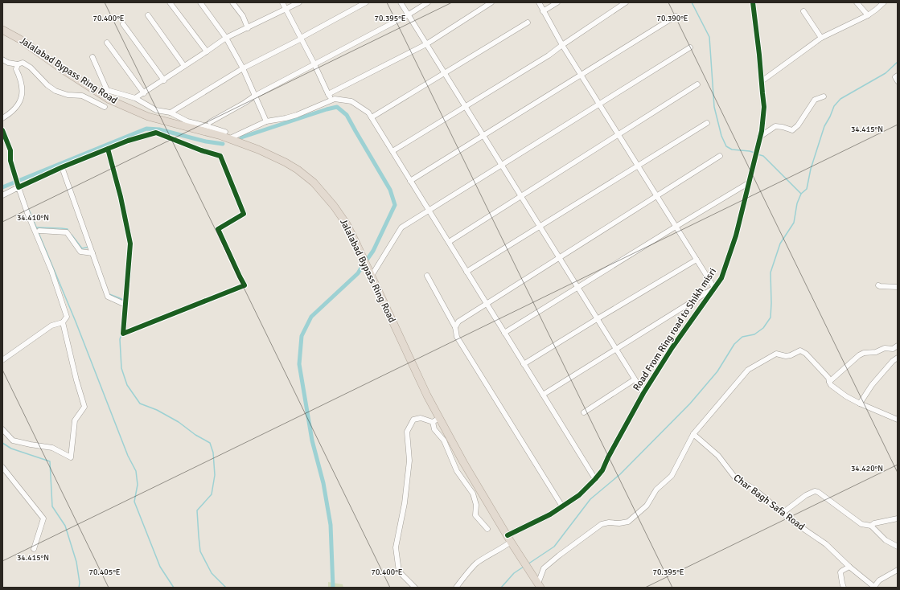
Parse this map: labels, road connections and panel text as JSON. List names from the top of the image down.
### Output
{
  "streets": {
    "highway": ["Jalalabad Bypass Ring Road"],
    "street": ["Road From Ring road to Shikh misri", "Char Bagh Safa Road"]
  },
  "crossings": [
    ["Jalalabad Bypass Ring Road", "Road From Ring road to Shikh misri"]
  ],
  "coordinates": [
    "70.400°E",
    "70.395°E",
    "70.390°E",
    "34.415°N",
    "34.410°N",
    "34.420°N",
    "70.405°E"
  ]
}
